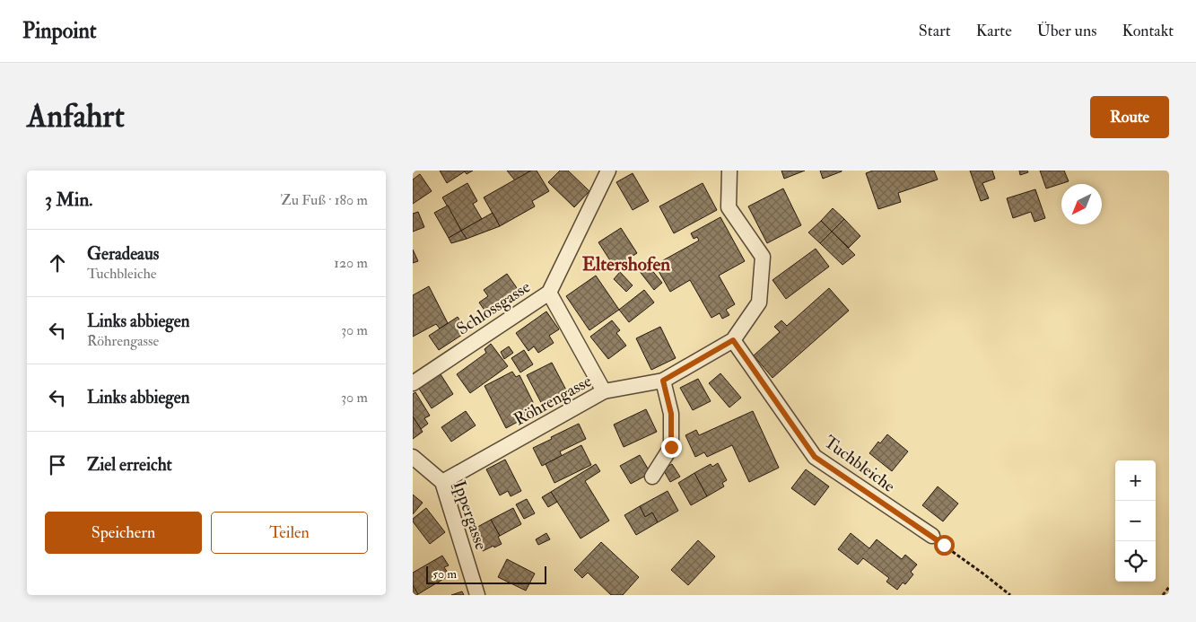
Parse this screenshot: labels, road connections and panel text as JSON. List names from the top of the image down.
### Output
{
  "streets": {
    "street": [
      "Schlossgasse",
      "Röhrengasse",
      "Tuchbleiche",
      "Ippergasse"
    ]
  },
  "crossings": [
    ["Röhrengasse", "Tuchbleiche"],
    ["Röhrengasse", "Ippergasse"]
  ],
  "districts": ["Eltershofen"],
  "scale_bar": "50 m",
  "north": "bottom left",
  "page": {
    "header": "Pinpoint",
    "nav": [
      "Start",
      "Karte",
      "Über uns",
      "Kontakt"
    ],
    "buttons": [
      "Route",
      ["Speichern", "Teilen"]
    ],
    "title": "Anfahrt",
    "heading": ["3 Min.", "Zu Fuß · 180 m"],
    "list": [
      ["Geradeaus", "Tuchbleiche", "120 m"],
      ["Links abbiegen", "Röhrengasse", "30 m"],
      ["Links abbiegen", "30 m"],
      "Ziel erreicht"
    ],
    "map_buttons": ["+", "−"],
    "scale": "50 m"
  }
}
